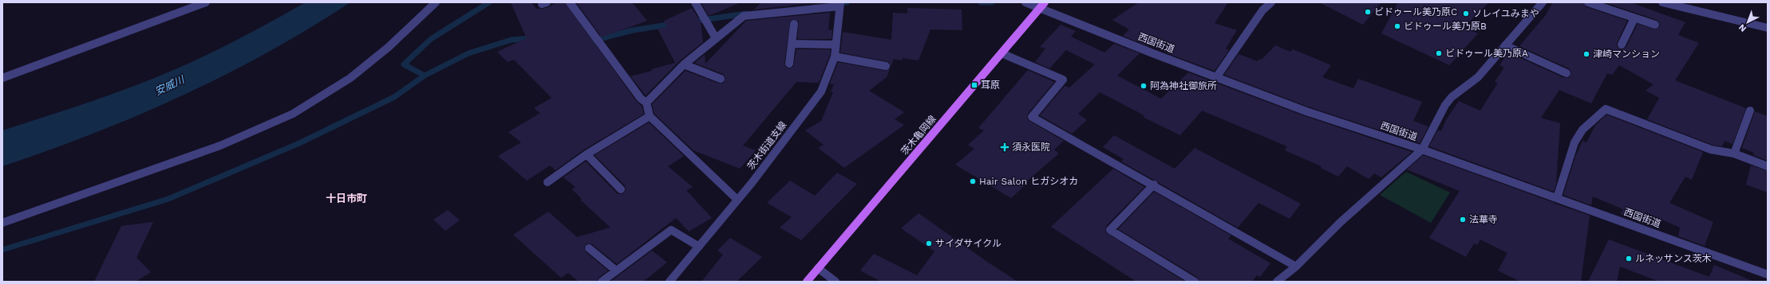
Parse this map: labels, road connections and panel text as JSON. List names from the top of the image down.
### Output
{
  "streets": {
    "main road": ["茨木亀岡線"],
    "street": ["西国街道", "茨木街道支線"]
  },
  "crossings": [
    ["西国街道", "茨木亀岡線"]
  ],
  "districts": ["十日市町"],
  "water": ["安威川"],
  "places": {
    "other": [
      "ビドゥール美乃原C",
      "ソレイユみまや",
      "ビドゥール美乃原B",
      "ビドゥール美乃原A",
      "津崎マンション",
      "阿為神社御旅所",
      "Hair Salon ヒガシオカ",
      "法華寺",
      "サイダサイクル",
      "ルネッサンス茨木"
    ],
    "transit": ["耳原"],
    "health": ["須永医院"]
  },
  "north": "bottom left"
}
